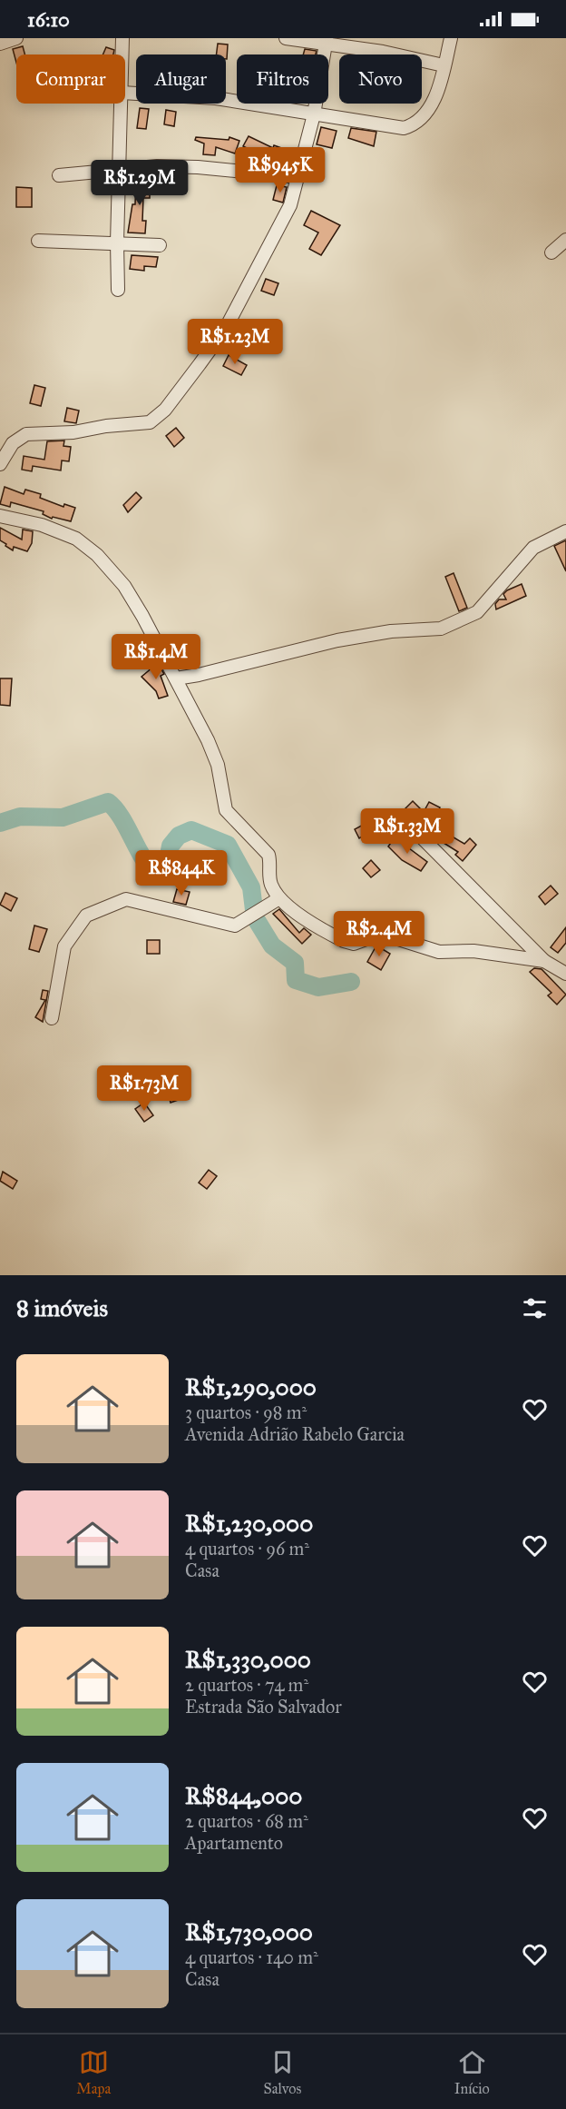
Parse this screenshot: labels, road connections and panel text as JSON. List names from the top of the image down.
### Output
{
  "page": {
    "status": "16:10",
    "chip": [
      "Comprar",
      "Alugar",
      "Filtros",
      "Novo"
    ],
    "price": [
      "R$945K",
      "R$1.29M",
      "R$1.23M",
      "R$1.4M",
      "R$1.33M",
      "R$844K",
      "R$2.4M",
      "R$1.73M"
    ],
    "heading": "8 imóveis",
    "list": [
      {
        "name": "R$1,290,000",
        "note": "3 quartos · 98 m² · Avenida Adrião Rabelo Garcia"
      },
      {
        "name": "R$1,230,000",
        "note": "4 quartos · 96 m² · Casa"
      },
      {
        "name": "R$1,330,000",
        "note": "2 quartos · 74 m² · Estrada São Salvador"
      },
      {
        "name": "R$844,000",
        "note": "2 quartos · 68 m² · Apartamento"
      },
      {
        "name": "R$1,730,000",
        "note": "4 quartos · 140 m² · Casa"
      }
    ],
    "tabs": ["Mapa", "Salvos", "Início"]
  }
}
